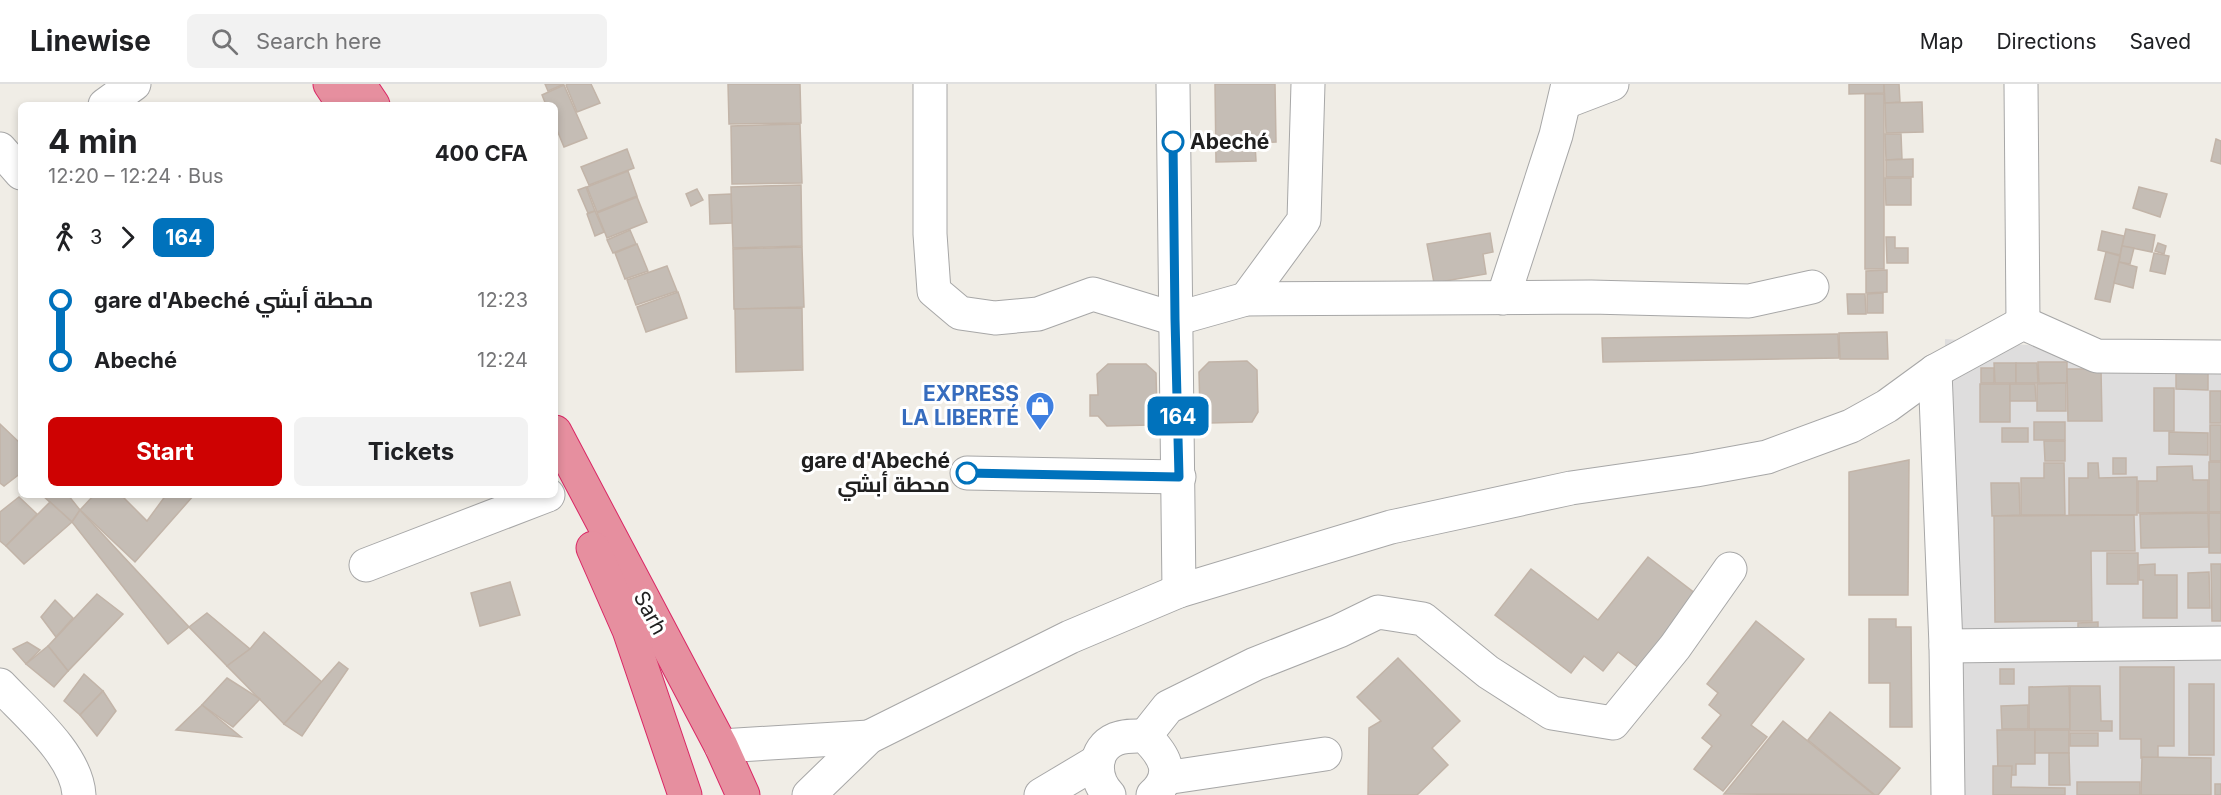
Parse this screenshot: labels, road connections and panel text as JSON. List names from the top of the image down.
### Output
{
  "streets": {
    "highway": ["Sarh"]
  },
  "places": {
    "other": ["Abeché", "gare d'Abeché محطة أبشي"],
    "shop": ["EXPRESS LA LIBERTÉ"]
  },
  "lines": ["bus line 164"],
  "page": {
    "header": "Linewise",
    "search": "Search here",
    "nav": ["Map", "Directions", "Saved"],
    "on_map": "164",
    "heading": ["4 min", "12:20 – 12:24 · Bus", "400 CFA"],
    "legs": ["3", "164"],
    "list": [
      {
        "name": "gare d'Abeché محطة أبشي",
        "value": "12:23"
      },
      {
        "name": "Abeché",
        "value": "12:24"
      }
    ],
    "buttons": ["Start", "Tickets"]
  }
}
